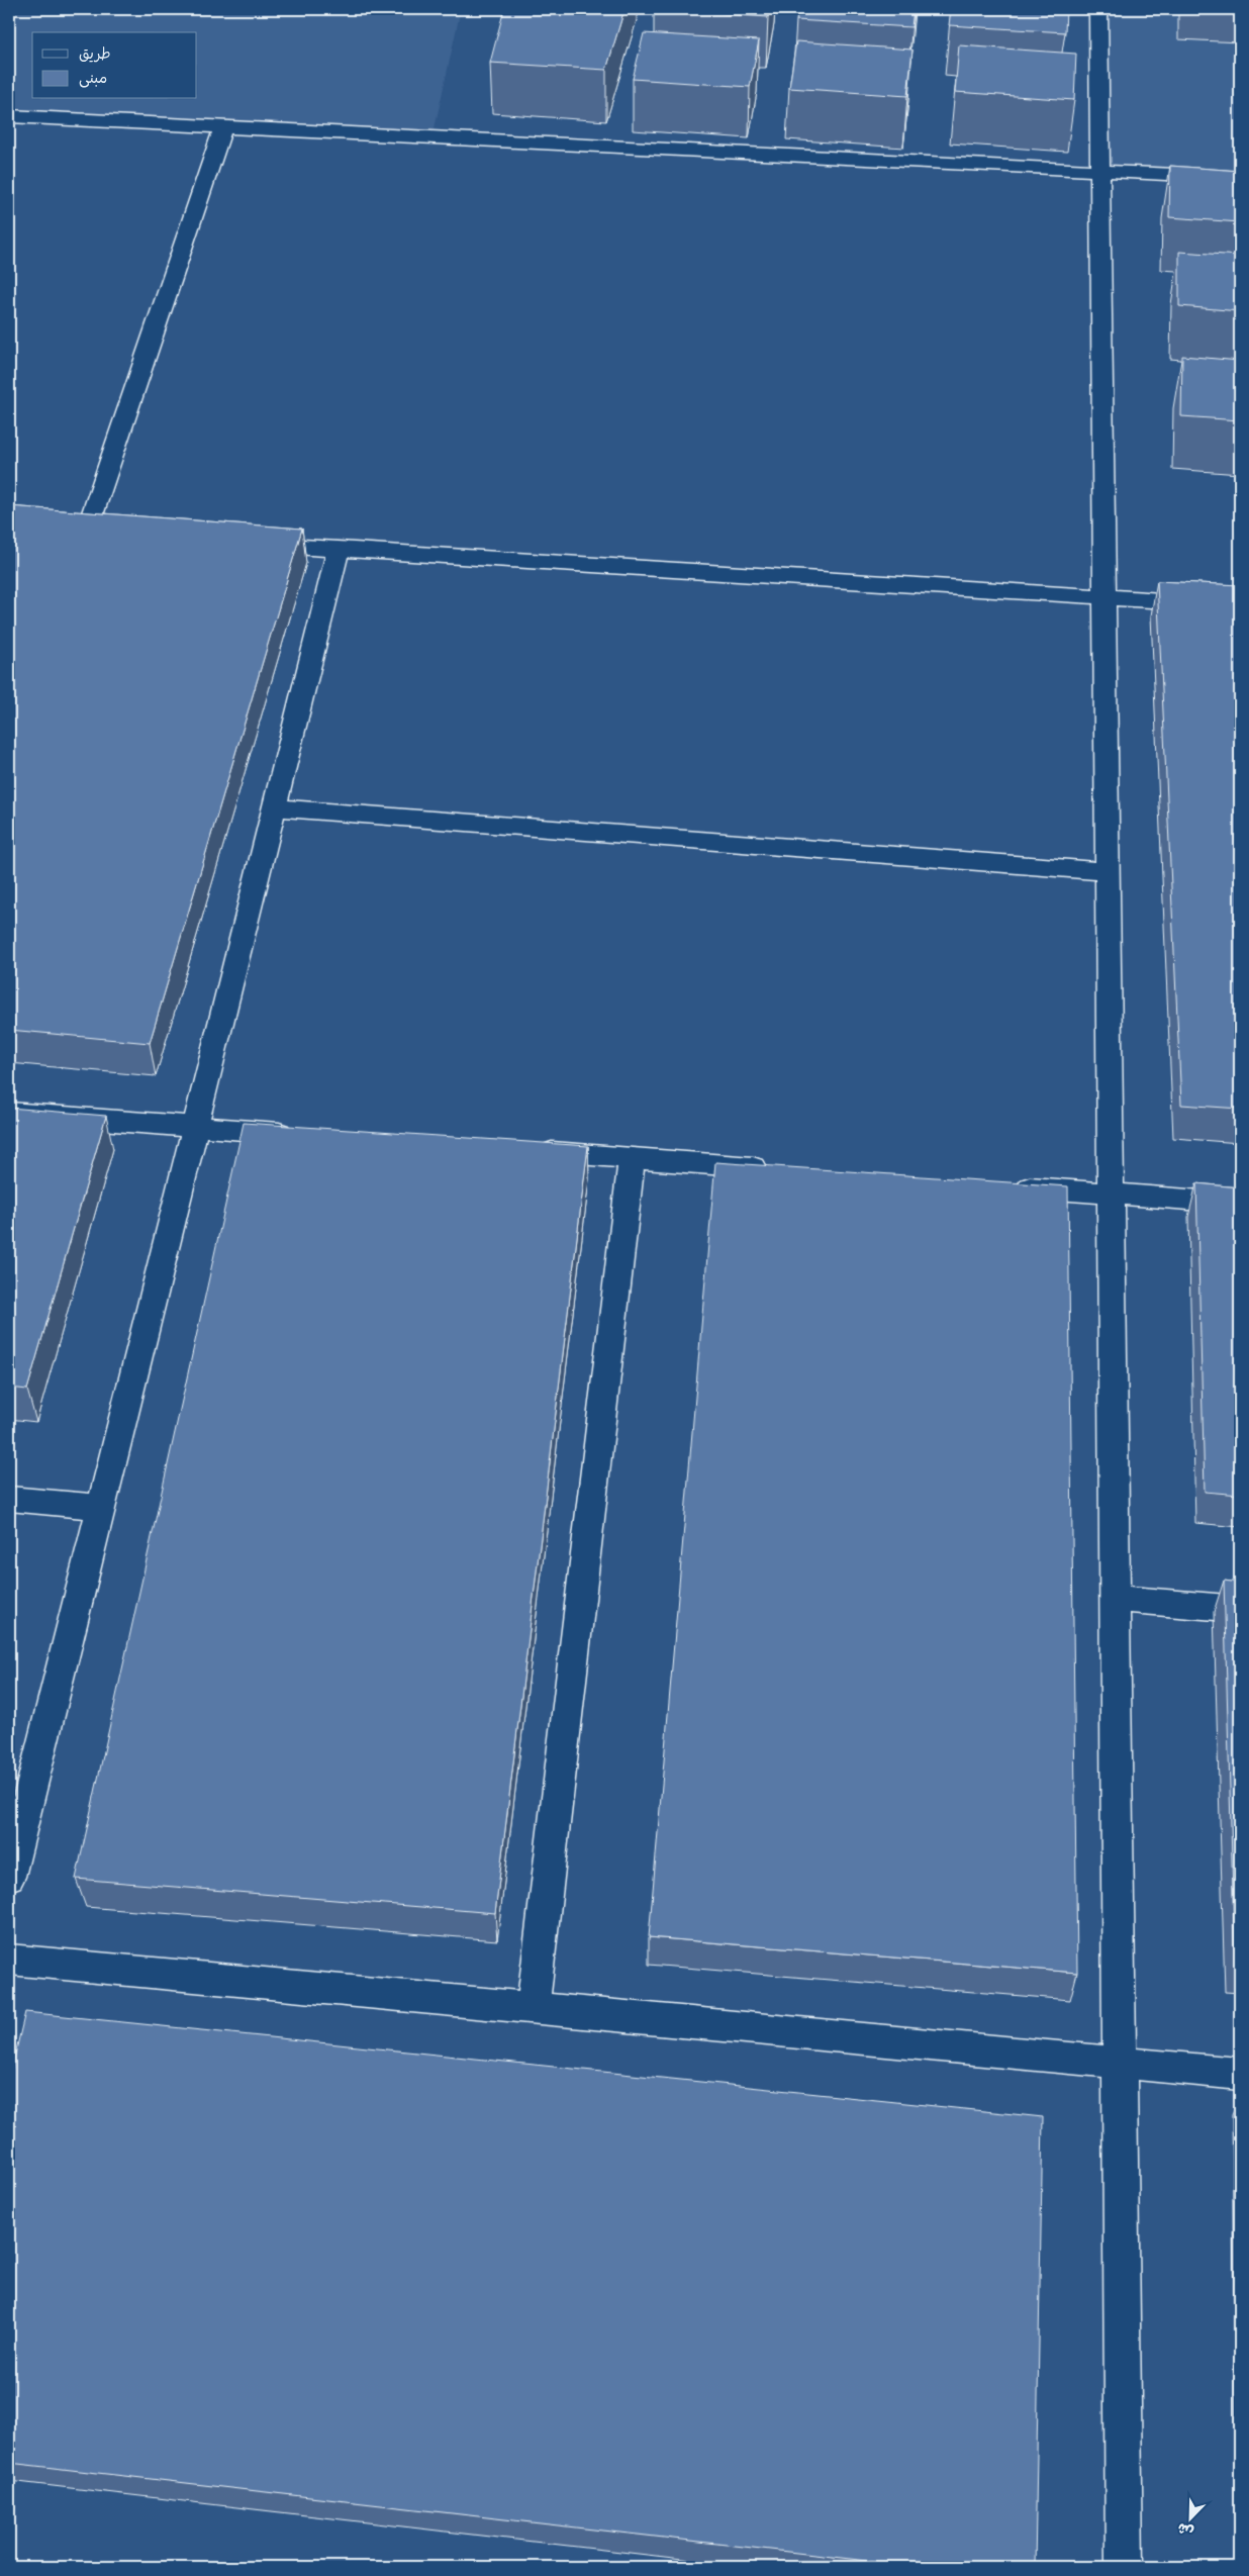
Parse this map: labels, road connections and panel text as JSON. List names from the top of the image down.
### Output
{
  "legend": ["طريق", "مبنى"],
  "north": "bottom left"
}
